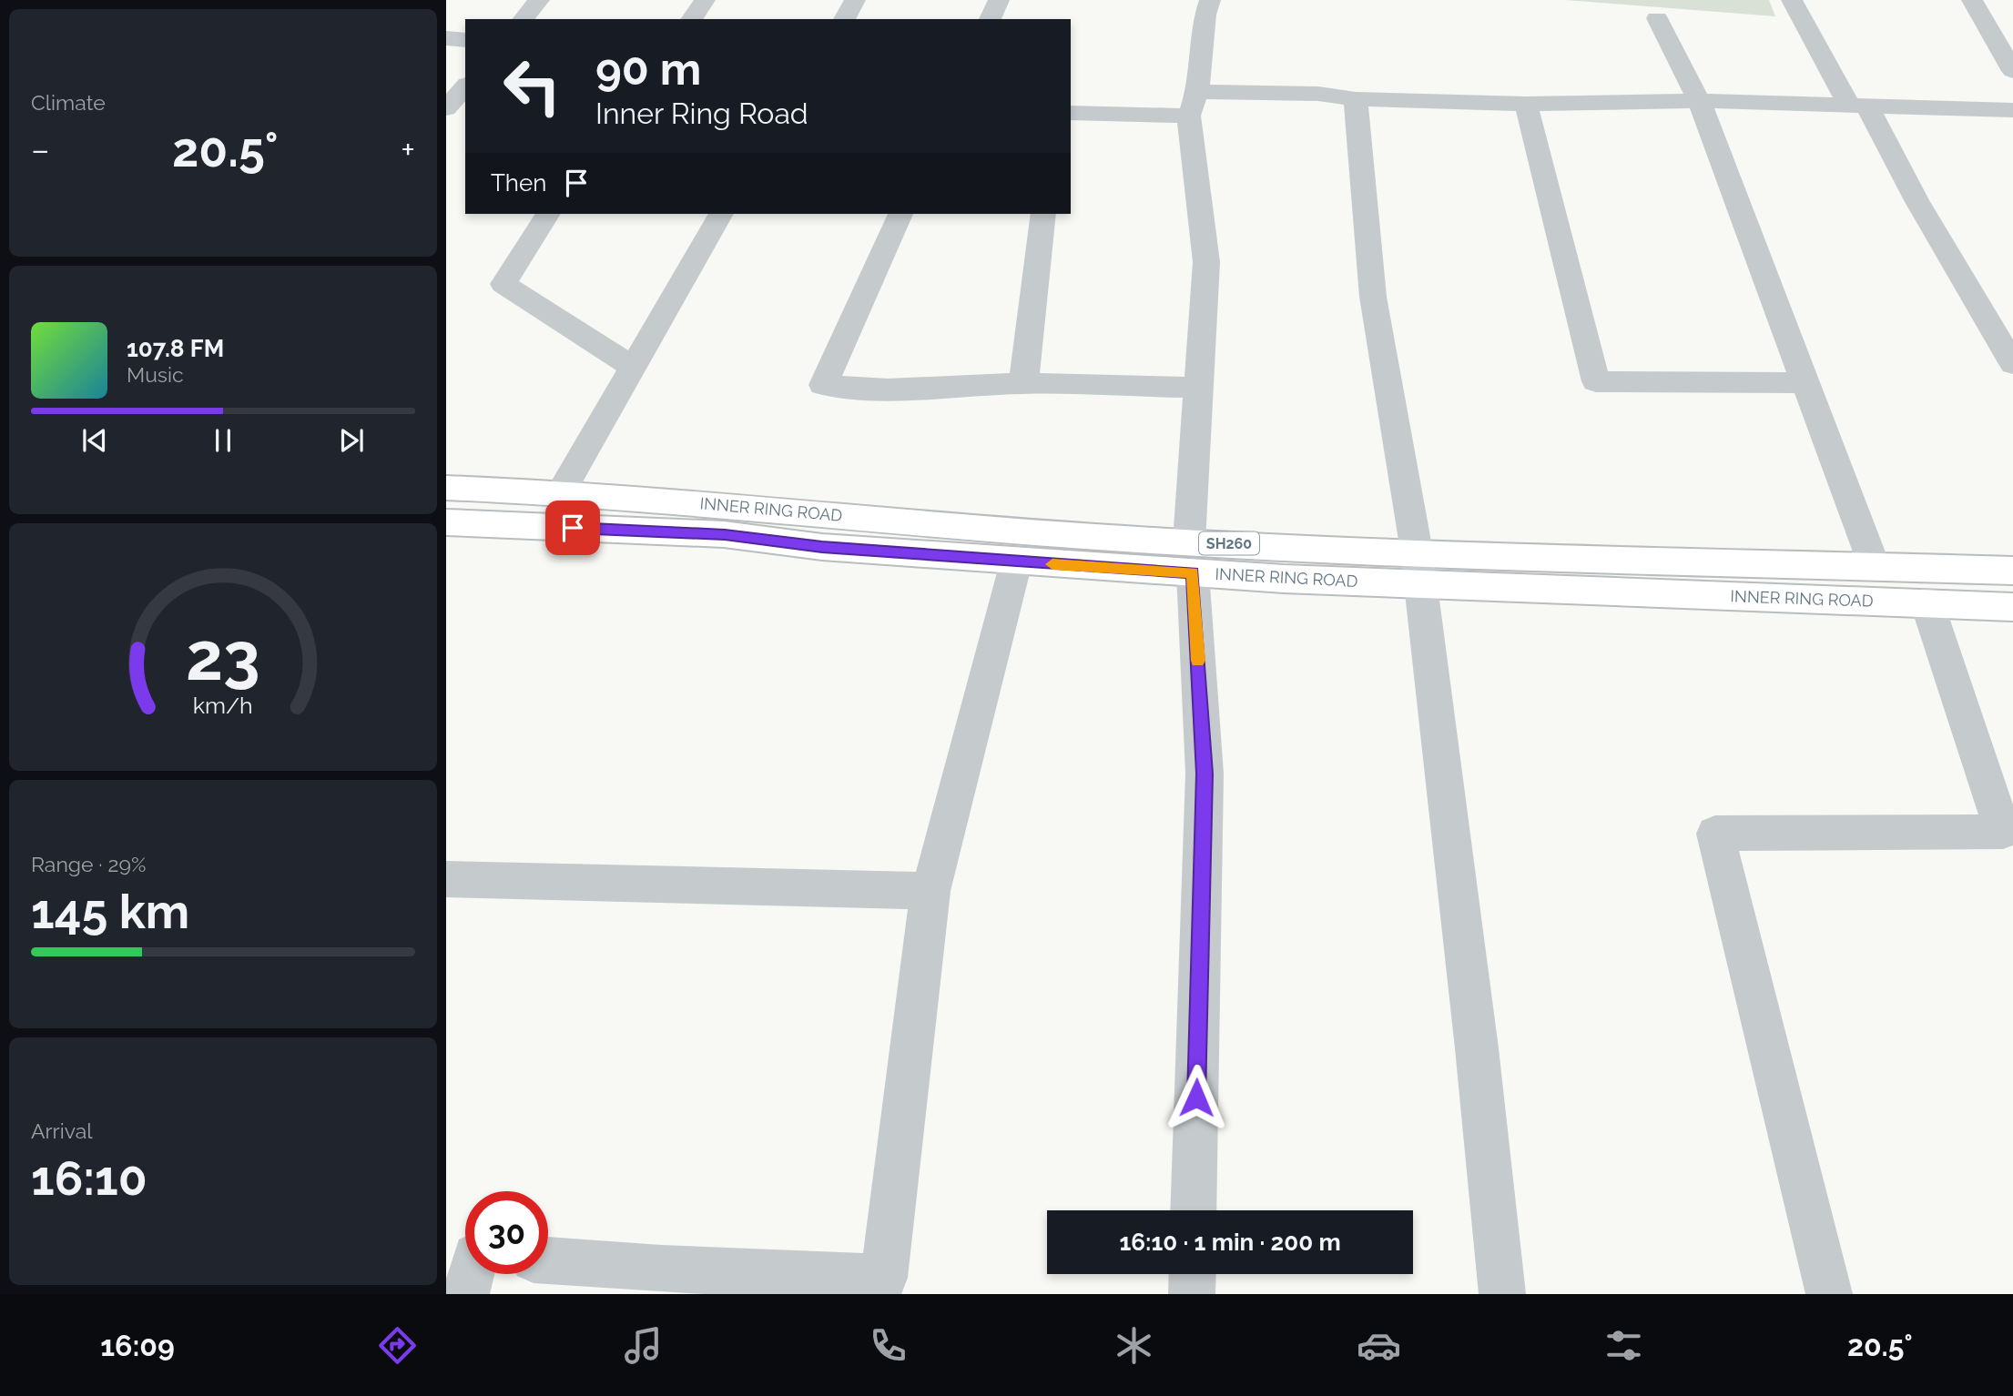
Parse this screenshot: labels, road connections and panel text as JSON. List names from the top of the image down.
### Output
{
  "streets": {
    "highway": ["INNER RING ROAD", "SH260"]
  },
  "page": {
    "tile": [
      "Climate",
      ["Range · 29%", "145 km"],
      ["Arrival", "16:10"]
    ],
    "turn": ["90 m", "Inner Ring Road"],
    "heat": ["−", "20.5°", "+"],
    "then": "Then",
    "song": ["107.8 FM", "Music"],
    "limit": "30",
    "trip": "16:10 · 1 min · 200 m",
    "tabs": ["16:09", "20.5°"],
    "gauge": ["23", "km/h"]
  }
}
